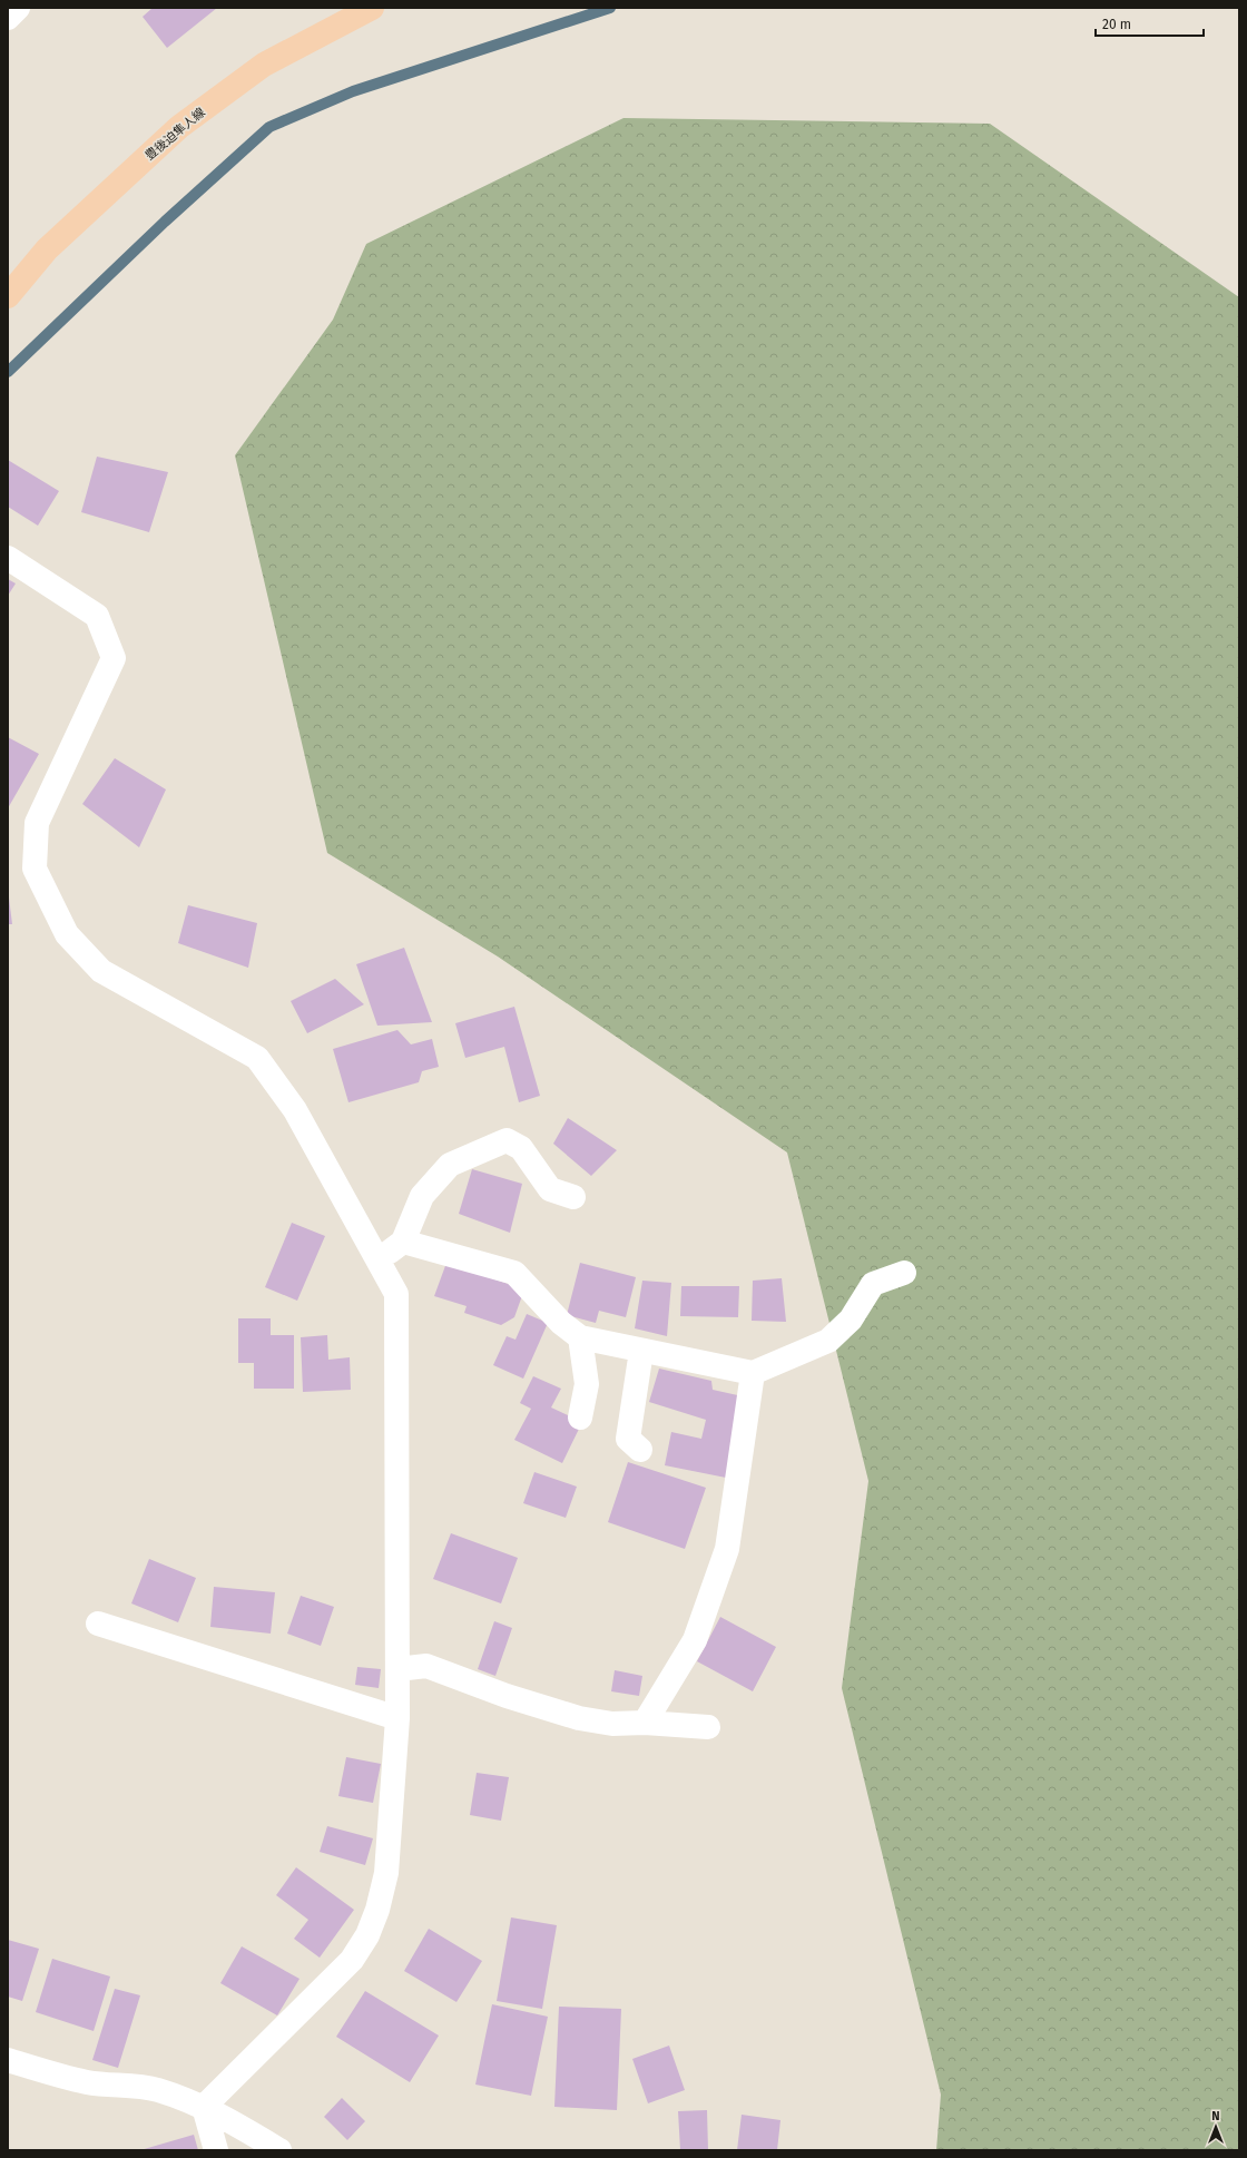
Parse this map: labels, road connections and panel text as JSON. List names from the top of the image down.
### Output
{
  "streets": {
    "main road": ["豊後迫隼人線"]
  },
  "scale_bar": "20 m",
  "north": "top"
}
